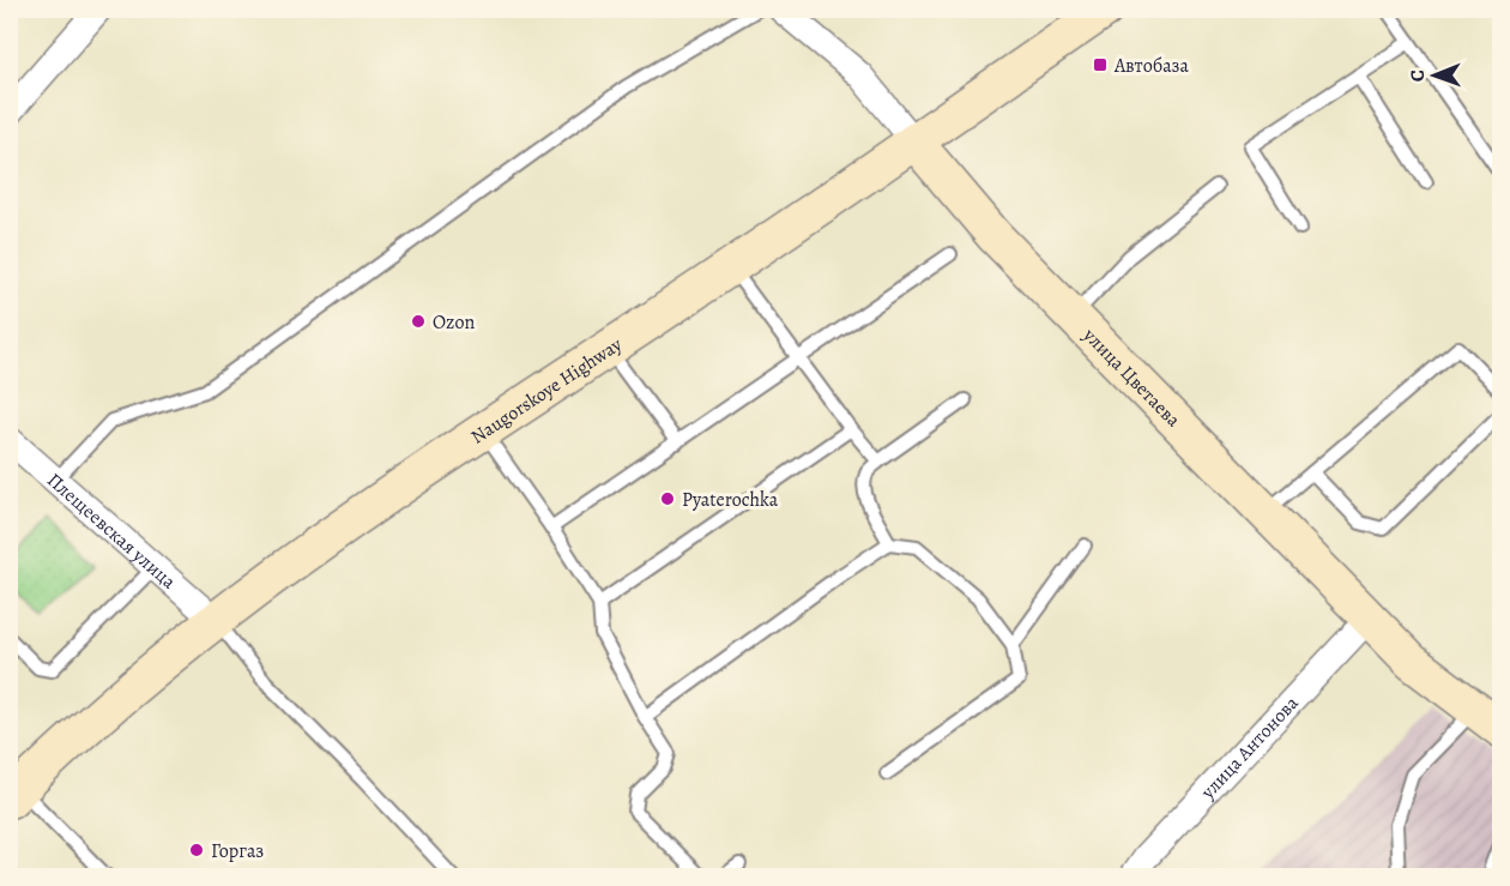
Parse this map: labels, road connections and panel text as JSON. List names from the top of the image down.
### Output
{
  "streets": {
    "main road": ["улица Цветаева", "Naugorskoye Highway"],
    "street": ["Плещеевская улица", "улица Антонова"]
  },
  "crossings": [
    ["улица Цветаева", "Naugorskoye Highway"],
    ["улица Цветаева", "улица Антонова"],
    ["Naugorskoye Highway", "Плещеевская улица"]
  ],
  "places": {
    "transit": ["Автобаза"],
    "other": ["Ozon", "Pyaterochka", "Горгаз"]
  },
  "north": "left"
}
